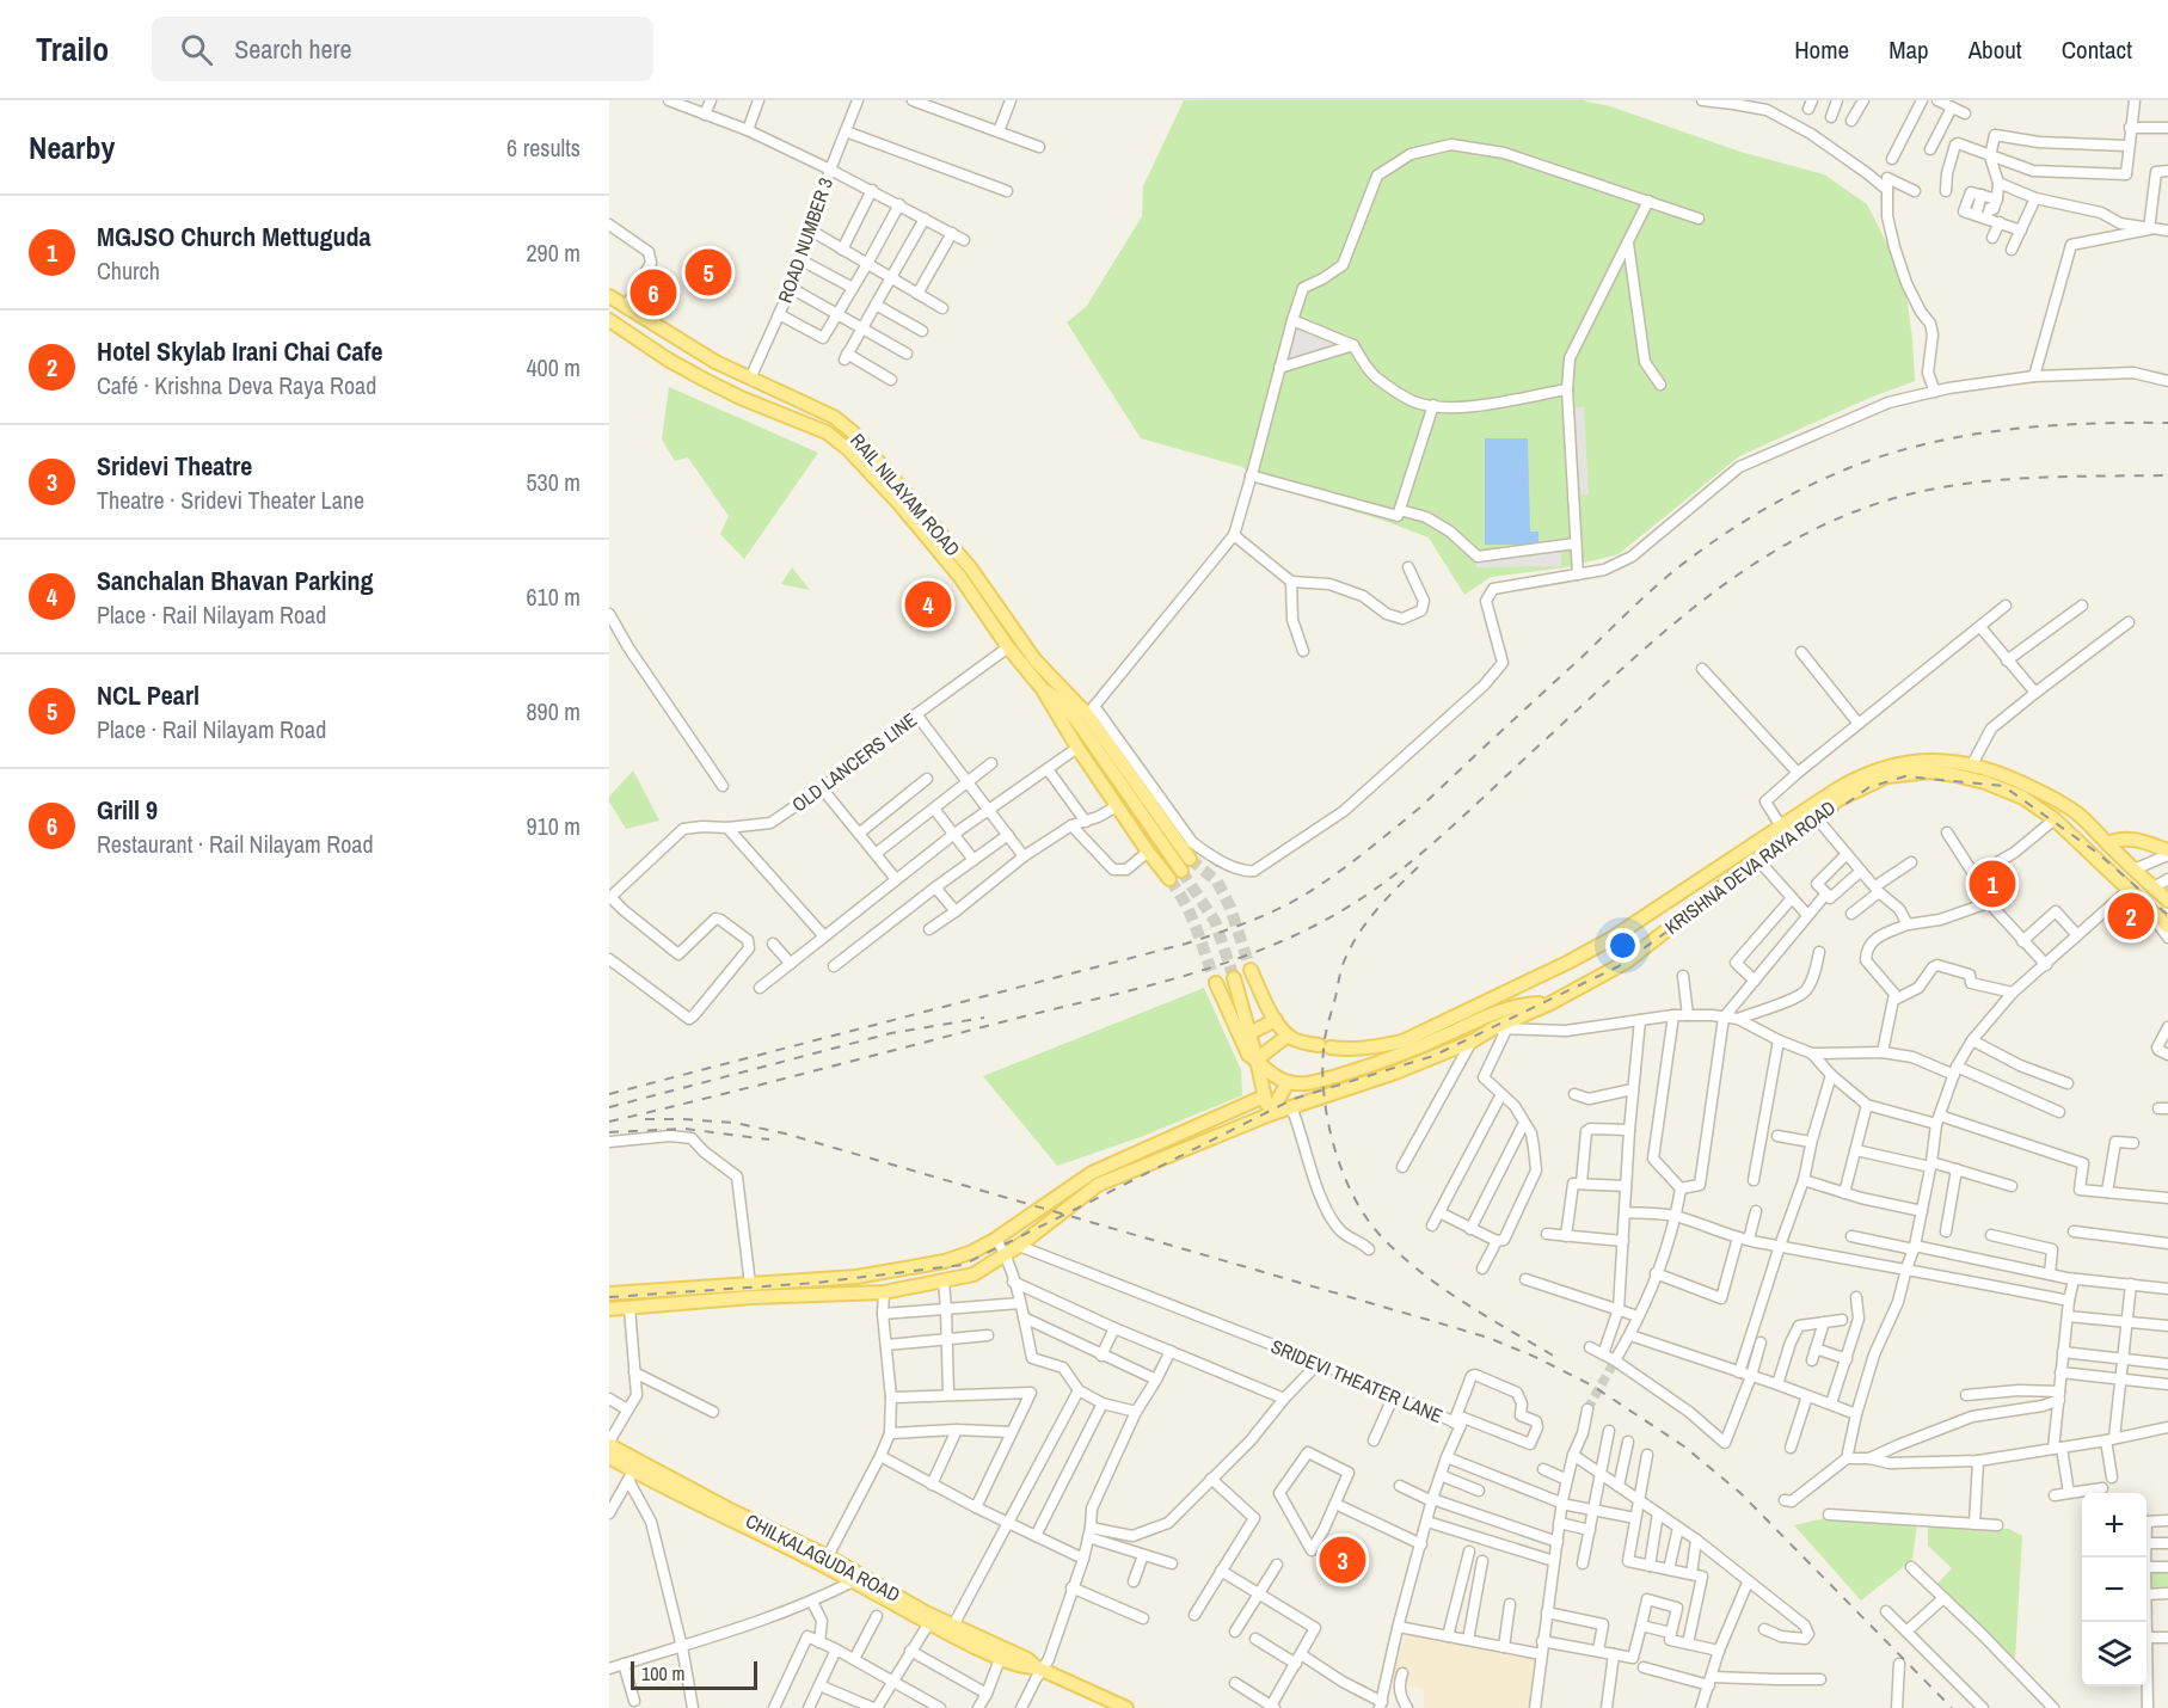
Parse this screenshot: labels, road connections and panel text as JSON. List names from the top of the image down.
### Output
{
  "streets": {
    "main road": ["RAIL NILAYAM ROAD", "KRISHNA DEVA RAYA ROAD", "CHILKALAGUDA ROAD"],
    "street": ["ROAD NUMBER 3", "OLD LANCERS LINE", "SRIDEVI THEATER LANE"]
  },
  "crossings": [
    ["ROAD NUMBER 3", "RAIL NILAYAM ROAD"],
    ["RAIL NILAYAM ROAD", "OLD LANCERS LINE"],
    ["KRISHNA DEVA RAYA ROAD", "SRIDEVI THEATER LANE"]
  ],
  "scale_bar": "100 m",
  "page": {
    "header": "Trailo",
    "search": "Search here",
    "nav": [
      "Home",
      "Map",
      "About",
      "Contact"
    ],
    "heading": ["Nearby", "6 results"],
    "list": [
      {
        "mark": "1",
        "name": "MGJSO Church Mettuguda",
        "note": "Church",
        "value": "290 m"
      },
      {
        "mark": "2",
        "name": "Hotel Skylab Irani Chai Cafe",
        "note": "Café · Krishna Deva Raya Road",
        "value": "400 m"
      },
      {
        "mark": "3",
        "name": "Sridevi Theatre",
        "note": "Theatre · Sridevi Theater Lane",
        "value": "530 m"
      },
      {
        "mark": "4",
        "name": "Sanchalan Bhavan Parking",
        "note": "Place · Rail Nilayam Road",
        "value": "610 m"
      },
      {
        "mark": "5",
        "name": "NCL Pearl",
        "note": "Place · Rail Nilayam Road",
        "value": "890 m"
      },
      {
        "mark": "6",
        "name": "Grill 9",
        "note": "Restaurant · Rail Nilayam Road",
        "value": "910 m"
      }
    ],
    "pins": [
      "5",
      "6",
      "4",
      "1",
      "2",
      "3"
    ],
    "map_buttons": ["+", "−"],
    "scale": "100 m"
  }
}
